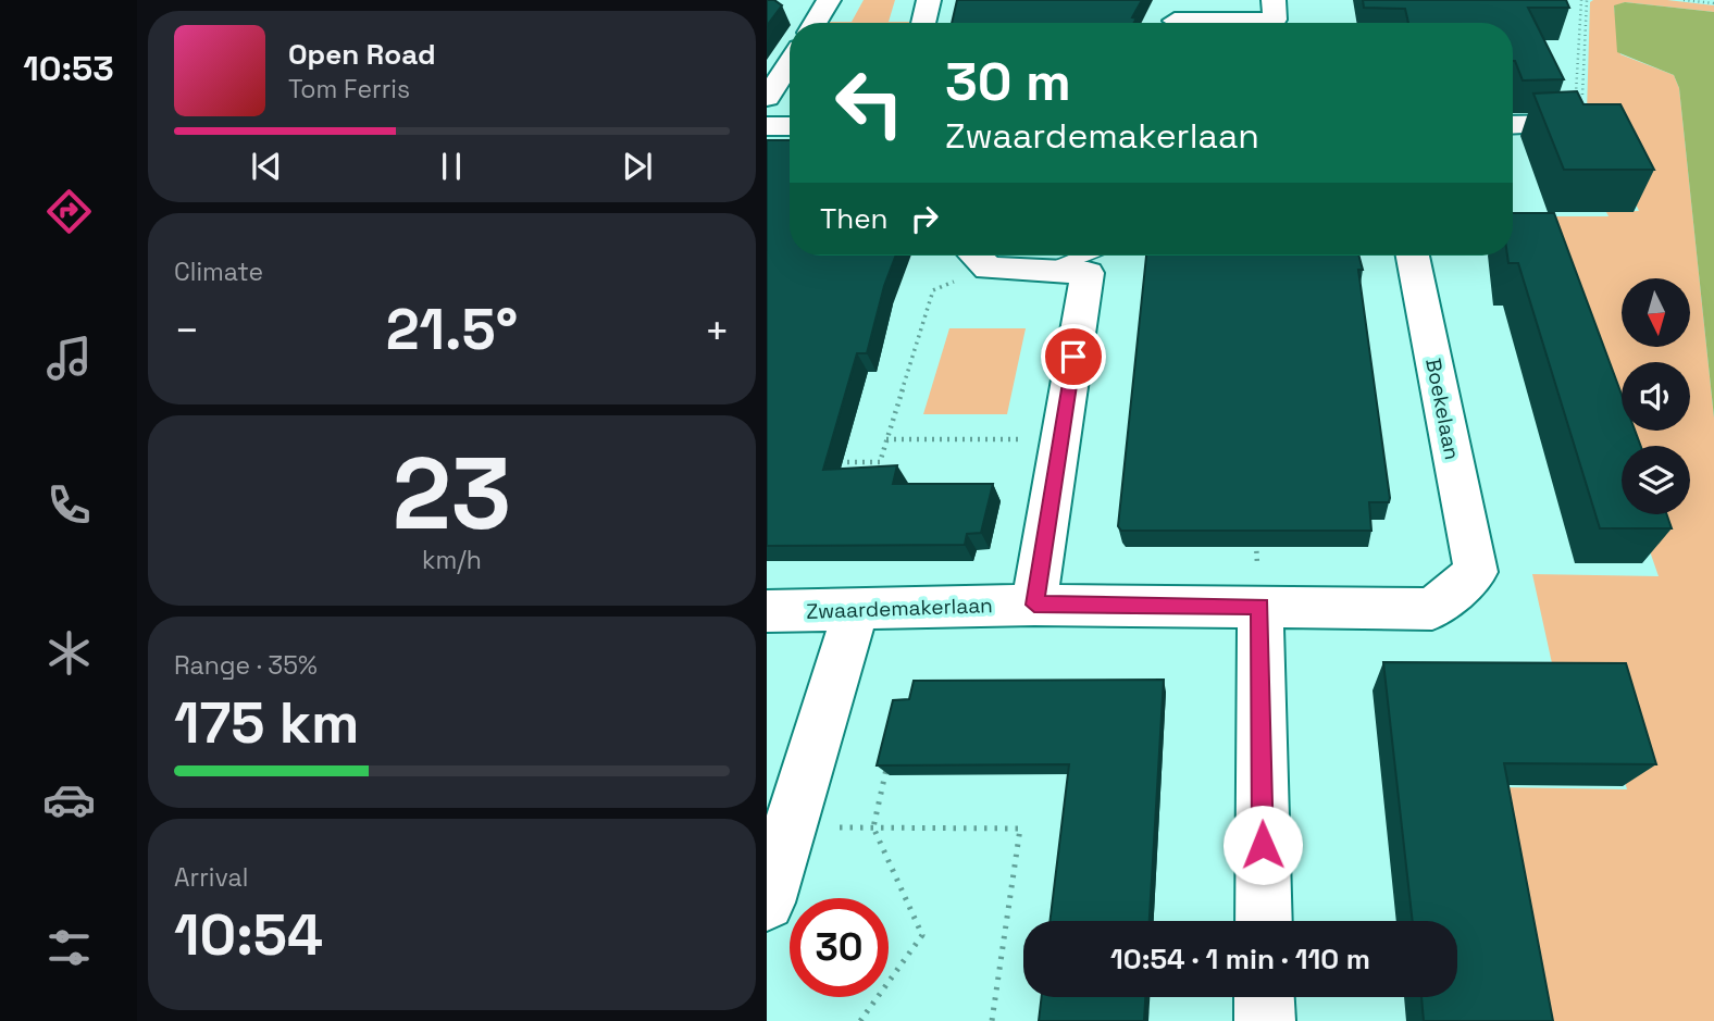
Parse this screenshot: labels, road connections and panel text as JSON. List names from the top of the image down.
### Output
{
  "streets": {
    "street": ["Boekelaan", "Zwaardemakerlaan"]
  },
  "crossings": [
    ["Boekelaan", "Zwaardemakerlaan"]
  ],
  "north": "bottom",
  "page": {
    "tabs": "10:53",
    "turn": ["30 m", "Zwaardemakerlaan"],
    "song": ["Open Road", "Tom Ferris"],
    "then": "Then",
    "tile": [
      "Climate",
      ["23", "km/h"],
      ["Range · 35%", "175 km"],
      ["Arrival", "10:54"]
    ],
    "heat": ["−", "21.5°", "+"],
    "limit": "30",
    "trip": "10:54 · 1 min · 110 m"
  }
}
